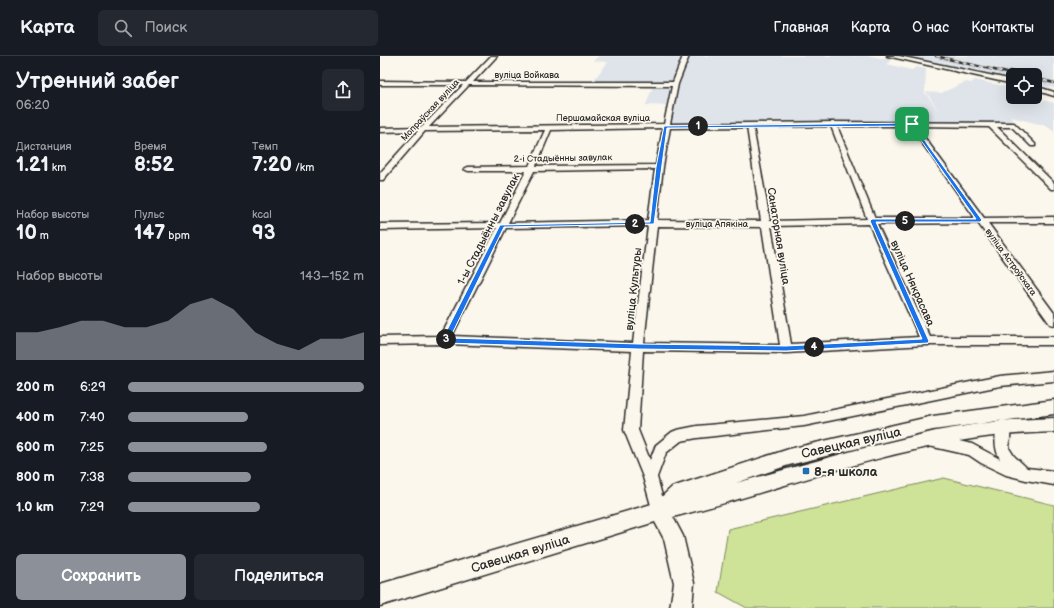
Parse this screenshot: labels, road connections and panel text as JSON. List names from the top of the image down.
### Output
{
  "streets": {
    "street": [
      "вуліца Войкава",
      "Мопраўская вуліца",
      "Першамайская вуліца",
      "2-і Стадыённы завулак",
      "вуліца Апякіна",
      "1-ы Стадыённы завулак",
      "Санаторная вуліца",
      "вуліца Астроўскага",
      "вуліца Някрасава",
      "вуліца Культуры",
      "Савецкая вуліца"
    ]
  },
  "crossings": [
    ["вуліца Войкава", "Мопраўская вуліца"],
    ["вуліца Войкава", "вуліца Культуры"],
    ["Мопраўская вуліца", "Першамайская вуліца"],
    ["Першамайская вуліца", "1-ы Стадыённы завулак"],
    ["Першамайская вуліца", "Санаторная вуліца"],
    ["Першамайская вуліца", "вуліца Астроўскага"],
    ["Першамайская вуліца", "вуліца Някрасава"],
    ["Першамайская вуліца", "вуліца Культуры"],
    ["2-і Стадыённы завулак", "1-ы Стадыённы завулак"],
    ["2-і Стадыённы завулак", "вуліца Культуры"],
    ["вуліца Апякіна", "1-ы Стадыённы завулак"],
    ["вуліца Апякіна", "Санаторная вуліца"],
    ["вуліца Апякіна", "вуліца Астроўскага"],
    ["вуліца Апякіна", "вуліца Някрасава"],
    ["вуліца Апякіна", "вуліца Культуры"],
    ["вуліца Культуры", "Савецкая вуліца"]
  ],
  "places": {
    "transit": ["8-я школа"]
  },
  "page": {
    "header": "Карта",
    "search": "Поиск",
    "nav": [
      "Главная",
      "Карта",
      "О нас",
      "Контакты"
    ],
    "heading": ["Утренний забег", "06:20"],
    "pins": [
      "1",
      "5",
      "2",
      "3",
      "4"
    ],
    "stats": [
      ["Дистанция", "1.21 km"],
      ["Время", "8:52"],
      ["Темп", "7:20 /km"],
      ["Набор высоты", "10 m"],
      ["Пульс", "147 bpm"],
      ["kcal", "93"]
    ],
    "chart": ["Набор высоты", "143–152 m"],
    "list": [
      {
        "name": "200 m",
        "note": "6:29"
      },
      {
        "name": "400 m",
        "note": "7:40"
      },
      {
        "name": "600 m",
        "note": "7:25"
      },
      {
        "name": "800 m",
        "note": "7:38"
      },
      {
        "name": "1.0 km",
        "note": "7:29"
      }
    ],
    "buttons": ["Сохранить", "Поделиться"]
  }
}
